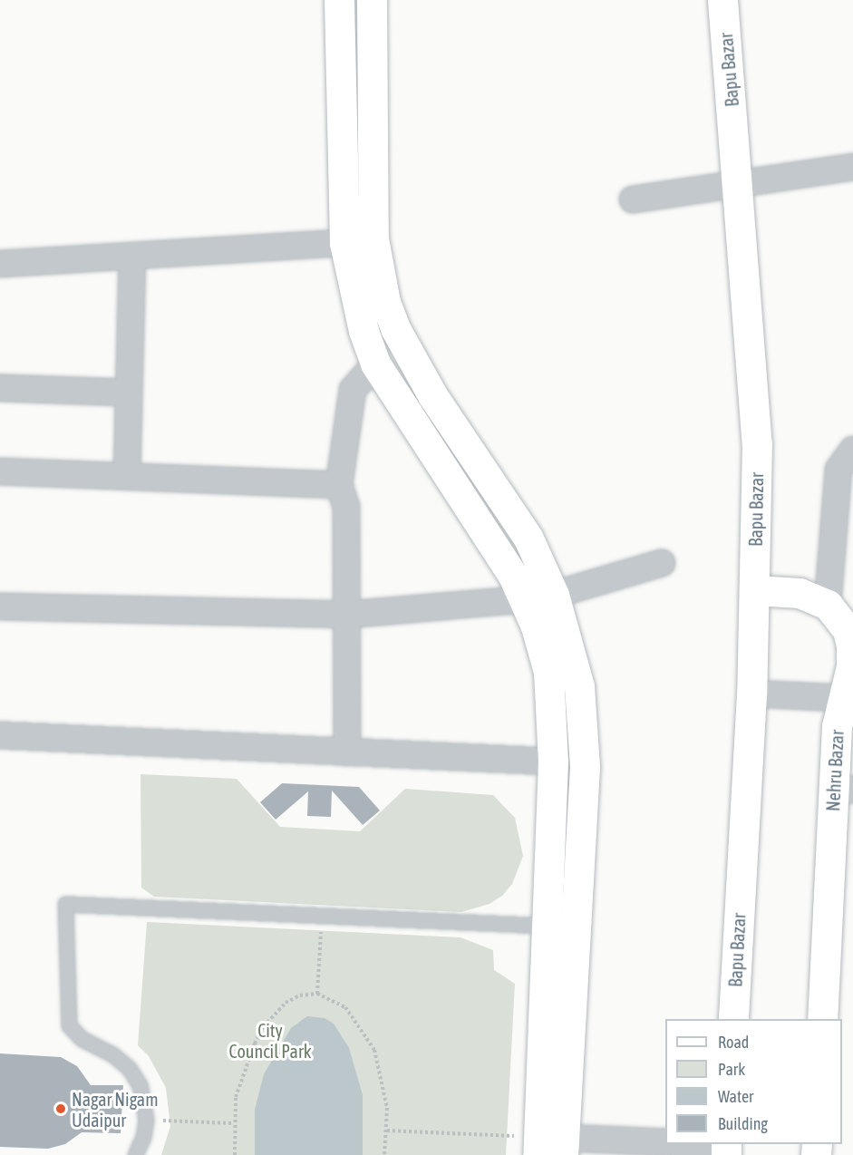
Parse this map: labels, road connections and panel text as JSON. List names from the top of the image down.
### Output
{
  "streets": {
    "main road": ["Bapu Bazar", "Nehru Bazar"]
  },
  "crossings": [
    ["Bapu Bazar", "Nehru Bazar"]
  ],
  "parks": ["City Council Park"],
  "places": ["Nagar Nigam Udaipur"],
  "legend": [
    "Road",
    "Park",
    "Water",
    "Building"
  ]
}
